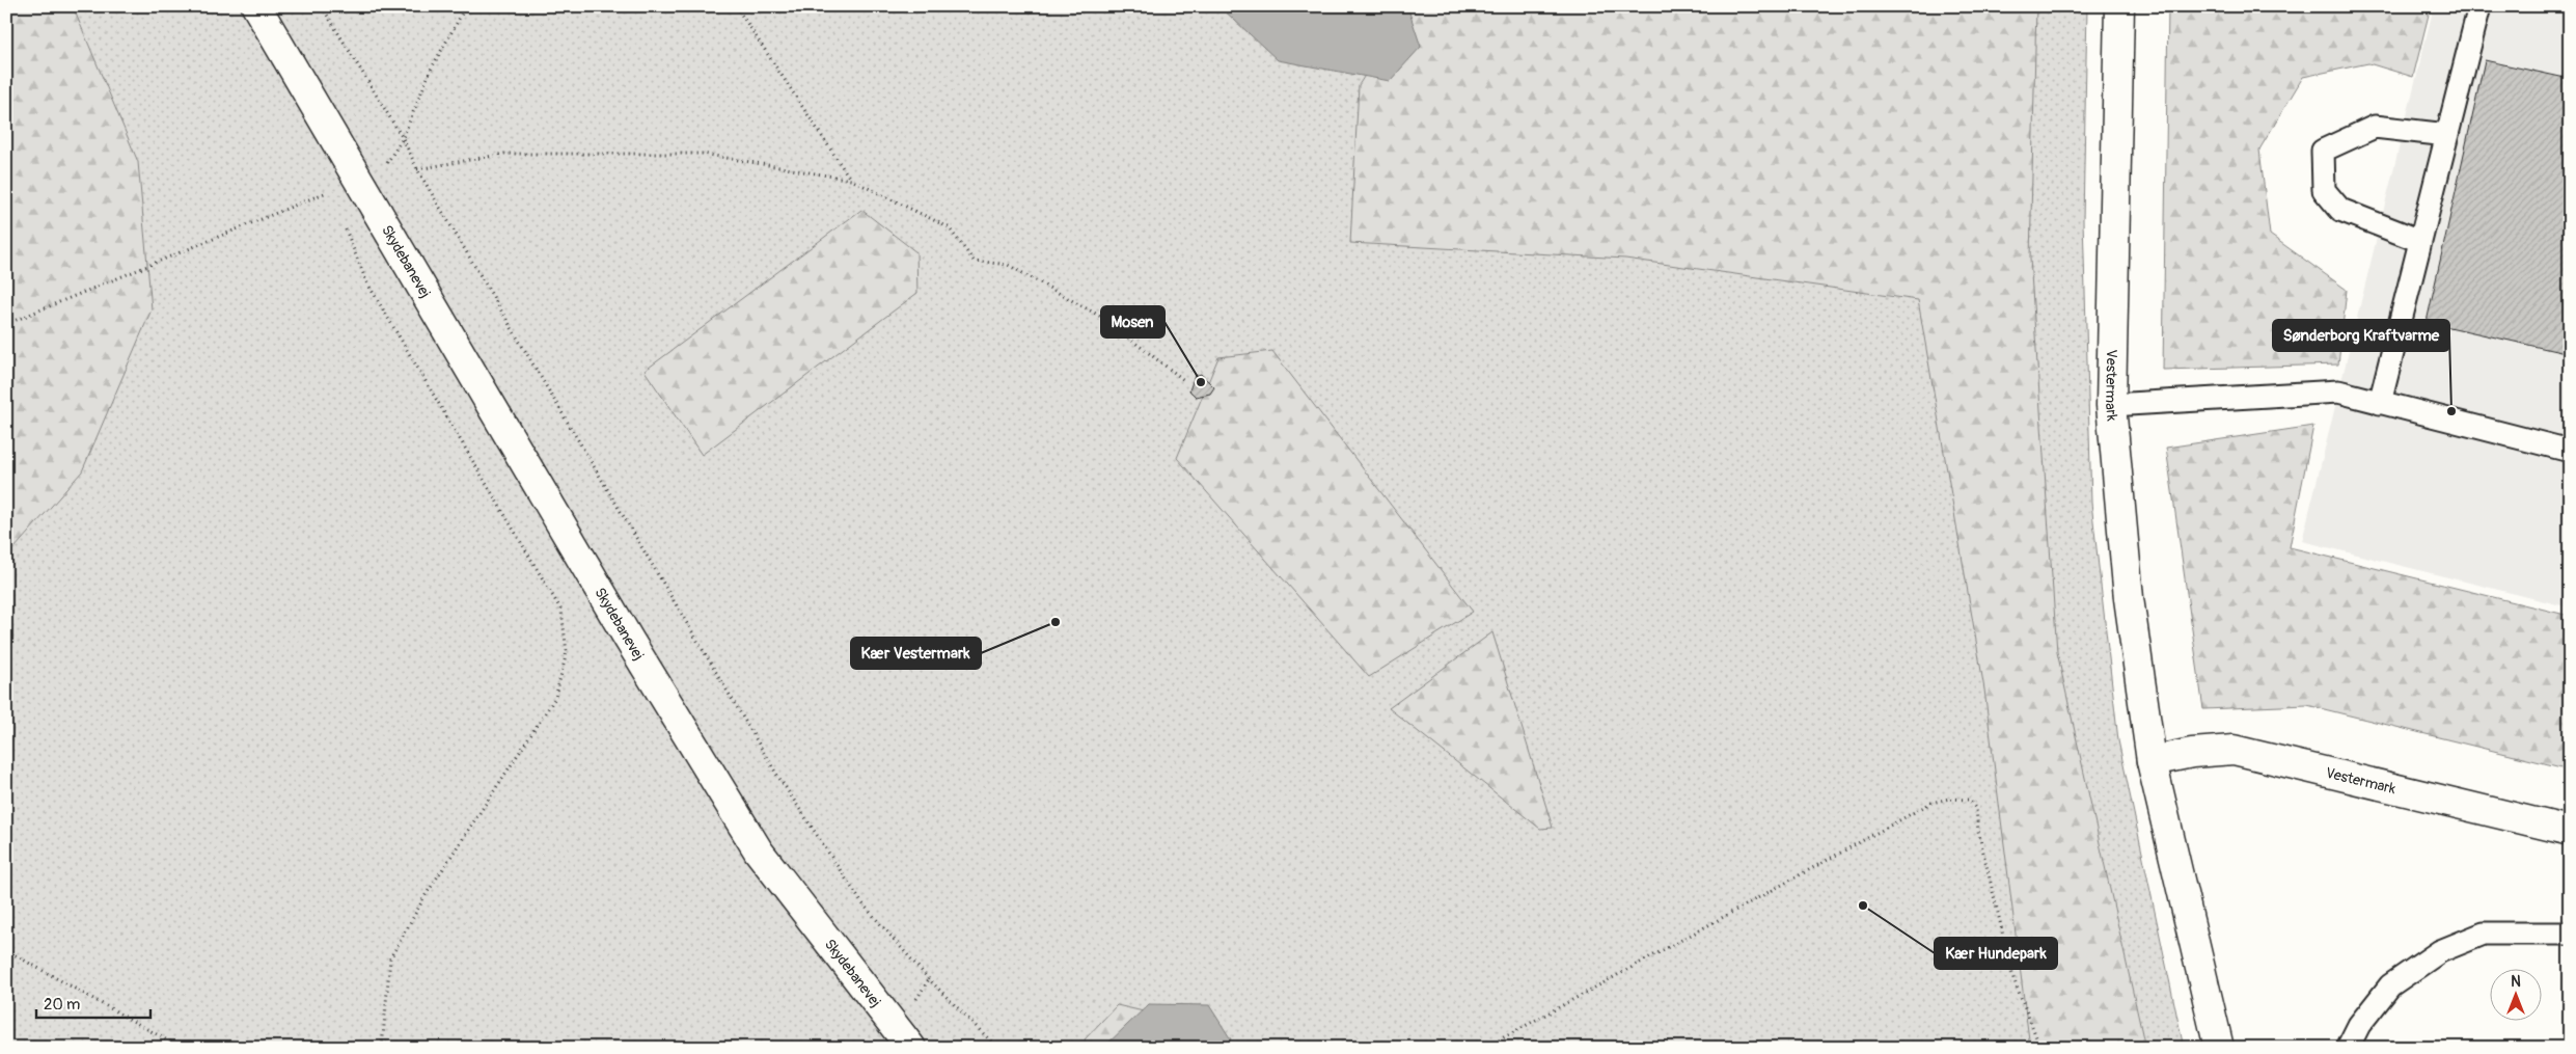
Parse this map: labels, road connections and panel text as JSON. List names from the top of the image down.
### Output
{
  "streets": {
    "street": ["Skydebanevej", "Vestermark"]
  },
  "places": [
    "Mosen",
    "Sønderborg Kraftvarme",
    "Kær Vestermark",
    "Kær Hundepark"
  ],
  "scale_bar": "20 m",
  "north": "top"
}
